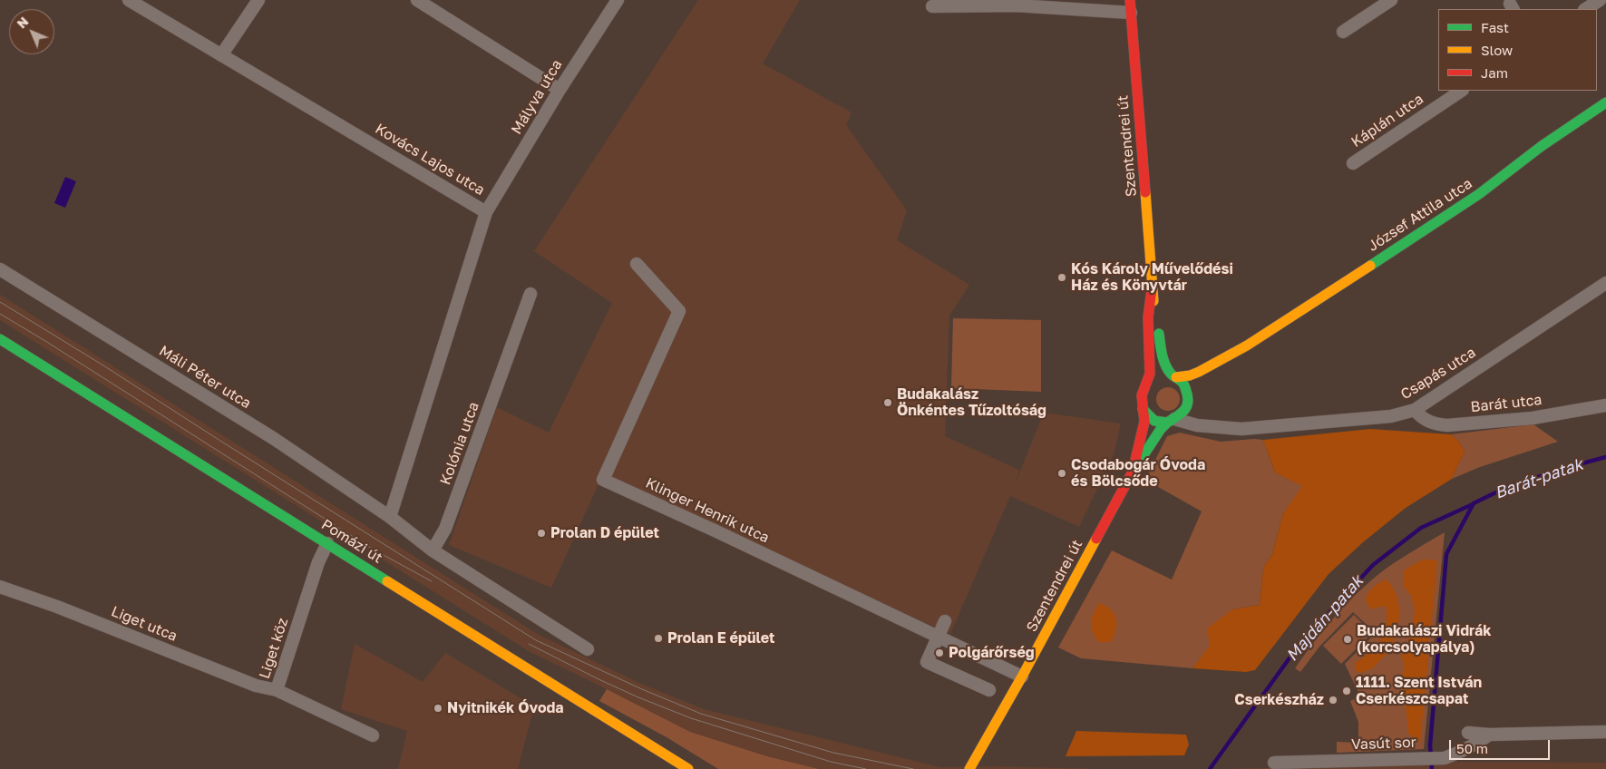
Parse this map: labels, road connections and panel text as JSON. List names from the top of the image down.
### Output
{
  "streets": {
    "main road": ["Szentendrei út", "József Attila utca", "Pomázi út"],
    "street": [
      "Mályva utca",
      "Káplán utca",
      "Kovács Lajos utca",
      "Csapás utca",
      "Máli Péter utca",
      "Barát utca",
      "Kolónia utca",
      "Klinger Henrik utca",
      "Liget utca",
      "Liget köz",
      "Vasút sor"
    ]
  },
  "crossings": [
    ["Mályva utca", "Kovács Lajos utca"],
    ["Szentendrei út", "Csapás utca"],
    ["Szentendrei út", "Klinger Henrik utca"],
    ["Kovács Lajos utca", "Máli Péter utca"],
    ["Csapás utca", "Barát utca"],
    ["Pomázi út", "Liget köz"],
    ["Liget utca", "Liget köz"]
  ],
  "water": ["Barát-patak", "Majdán-patak"],
  "places": [
    "Kós Károly Művelődési Ház és Könyvtár",
    "Budakalász Önkéntes Tűzoltóság",
    "Csodabogár Óvoda és Bölcsőde",
    "Prolan D épület",
    "Prolan E épület",
    "Budakalászi Vidrák (korcsolyapálya)",
    "Polgárőrség",
    "1111. Szent István Cserkészcsapat",
    "Cserkészház",
    "Nyitnikék Óvoda"
  ],
  "legend": ["Fast", "Slow", "Jam"],
  "scale_bar": "50 m",
  "north": "top left"
}
